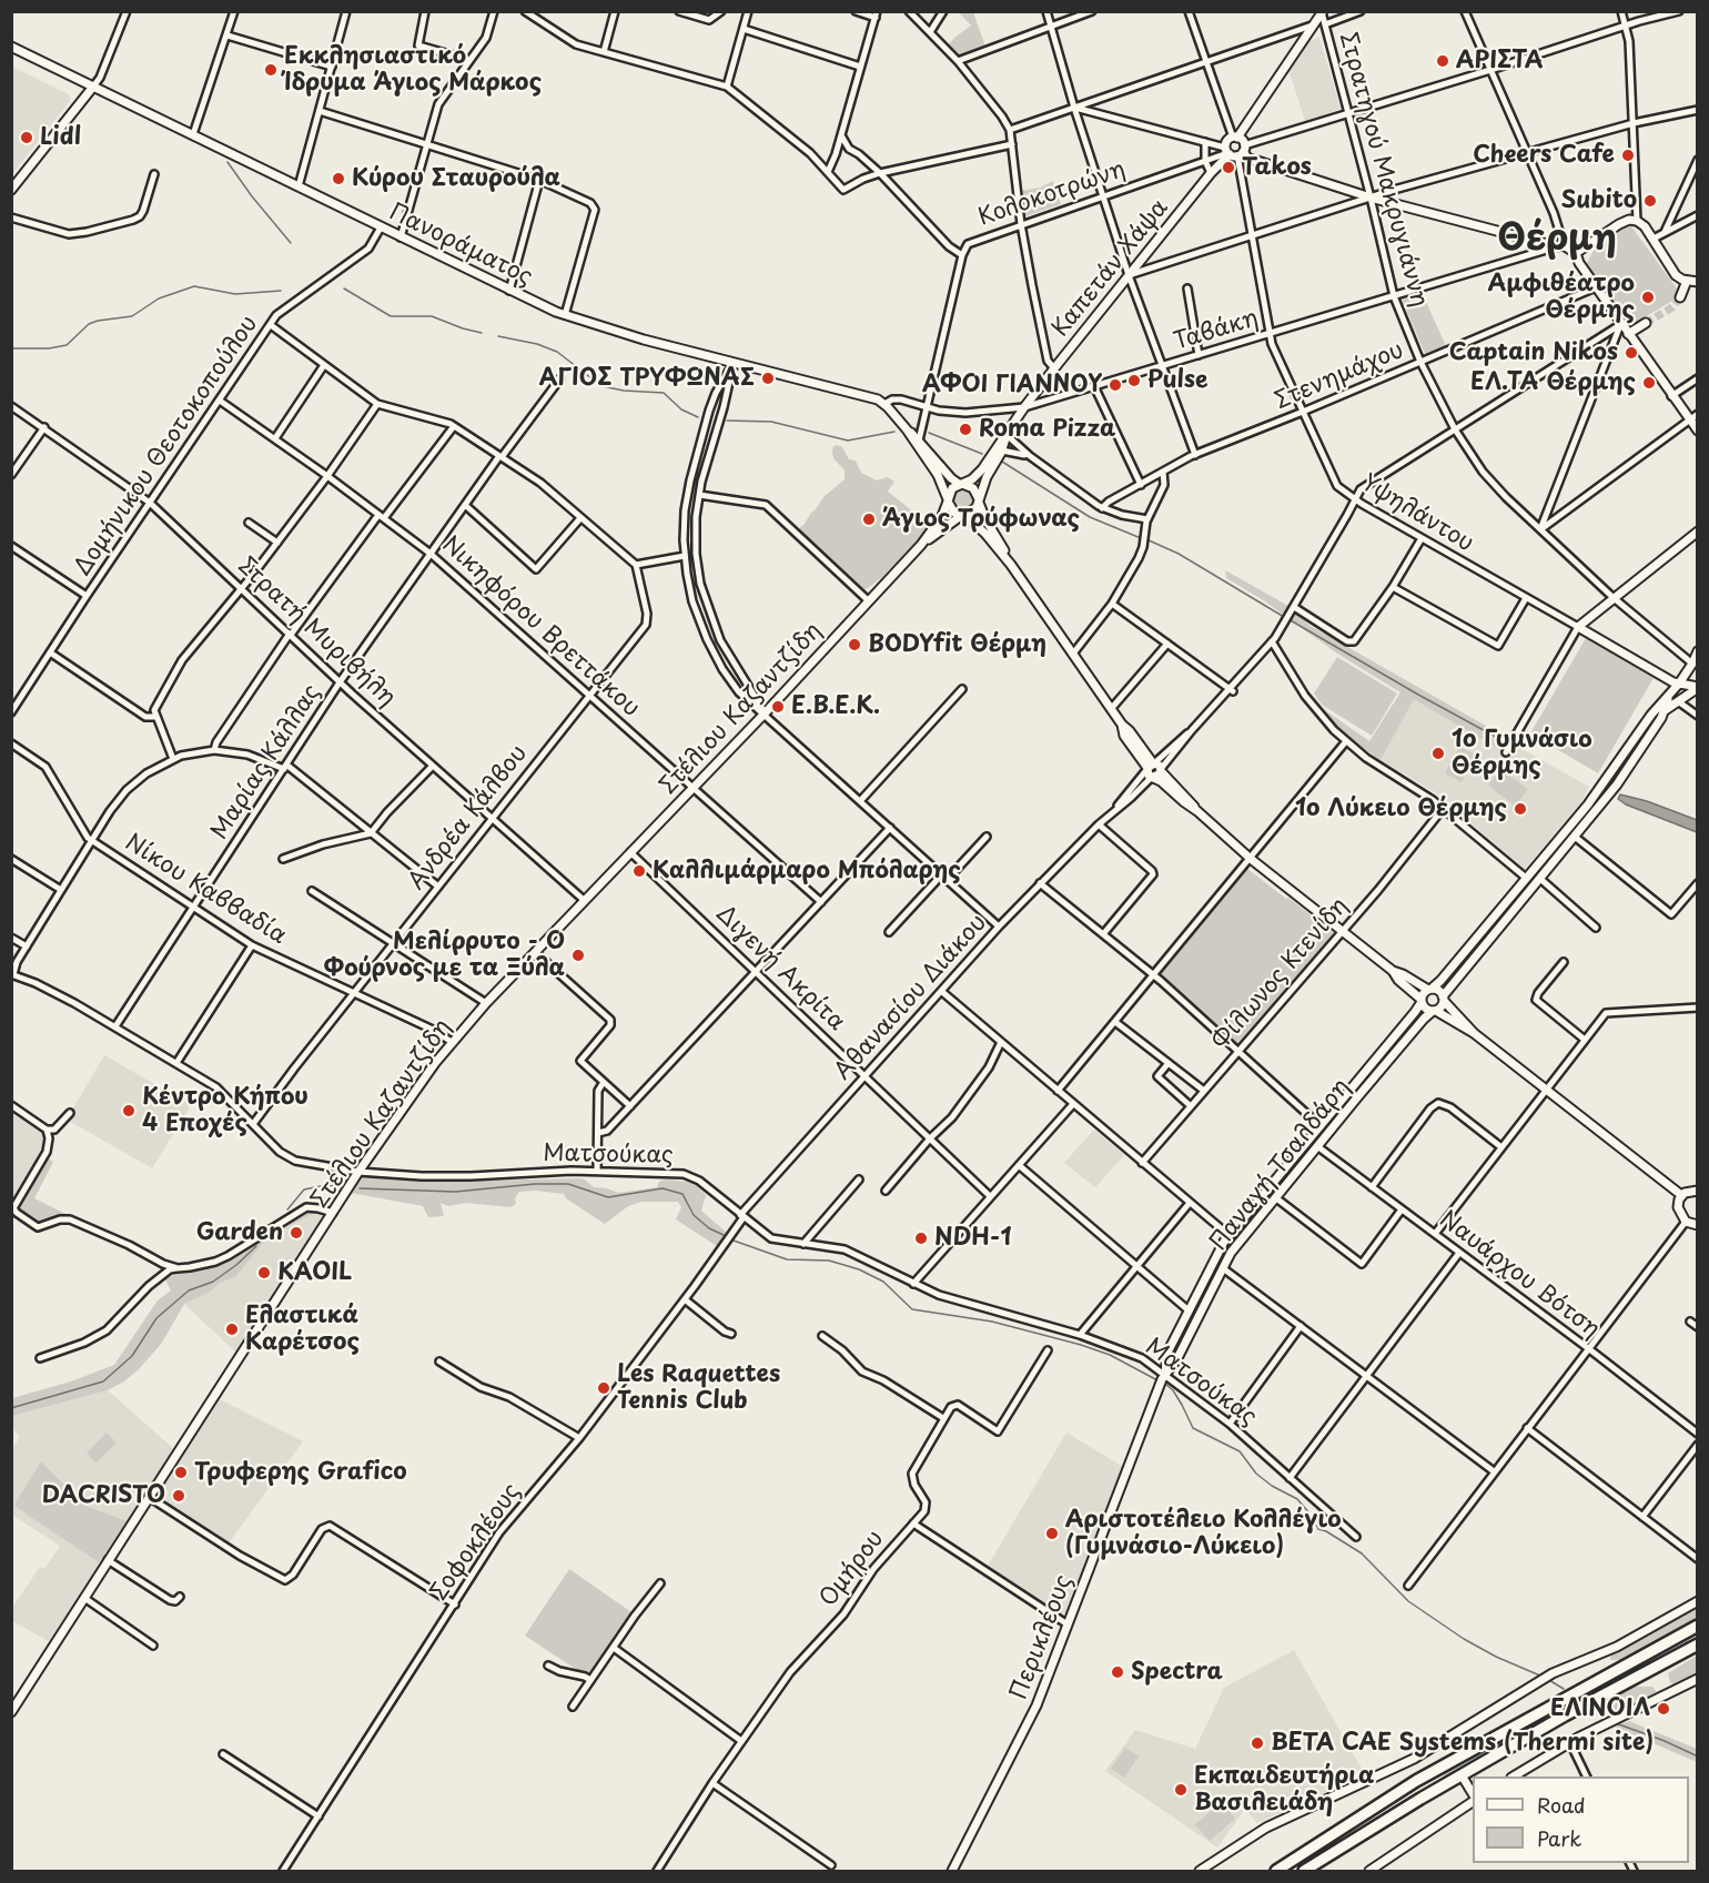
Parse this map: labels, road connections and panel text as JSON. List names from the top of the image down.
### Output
{
  "streets": {
    "street": [
      "Στρατηγού Μακρυγιάννη",
      "Κολοκοτρώνη",
      "Πανοράματος",
      "Καπετάν Χάψα",
      "Ταβάκη",
      "Στενημάχου",
      "Δομήνικου Θεοτοκοπούλου",
      "Υψηλάντου",
      "Νικηφόρου Βρεττάκου",
      "Στρατή Μυριβήλη",
      "Στέλιου Καζαντζίδη",
      "Μαρίας Κάλλας",
      "Ανδρέα Κάλβου",
      "Νίκου Καββαδία",
      "Διγενή Ακρίτα",
      "Φίλωνος Κτενίδη",
      "Αθανασίου Διάκου",
      "Ματσούκας",
      "Παναγή Τσαλδάρη",
      "Ναυάρχου Βότση",
      "Σοφοκλέους",
      "Ομήρου",
      "Περικλέους"
    ]
  },
  "crossings": [
    ["Στρατηγού Μακρυγιάννη", "Κολοκοτρώνη"],
    ["Στρατηγού Μακρυγιάννη", "Ταβάκη"],
    ["Στρατηγού Μακρυγιάννη", "Στενημάχου"],
    ["Στρατηγού Μακρυγιάννη", "Αθανασίου Διάκου"],
    ["Κολοκοτρώνη", "Καπετάν Χάψα"],
    ["Κολοκοτρώνη", "Ταβάκη"],
    ["Κολοκοτρώνη", "Υψηλάντου"],
    ["Πανοράματος", "Ταβάκη"],
    ["Πανοράματος", "Δομήνικου Θεοτοκοπούλου"],
    ["Καπετάν Χάψα", "Ταβάκη"],
    ["Καπετάν Χάψα", "Υψηλάντου"],
    ["Ταβάκη", "Υψηλάντου"],
    ["Στενημάχου", "Υψηλάντου"],
    ["Δομήνικου Θεοτοκοπούλου", "Νικηφόρου Βρεττάκου"],
    ["Δομήνικου Θεοτοκοπούλου", "Στρατή Μυριβήλη"],
    ["Υψηλάντου", "Αθανασίου Διάκου"],
    ["Νικηφόρου Βρεττάκου", "Στέλιου Καζαντζίδη"],
    ["Νικηφόρου Βρεττάκου", "Μαρίας Κάλλας"],
    ["Νικηφόρου Βρεττάκου", "Ανδρέα Κάλβου"],
    ["Στρατή Μυριβήλη", "Στέλιου Καζαντζίδη"],
    ["Στρατή Μυριβήλη", "Μαρίας Κάλλας"],
    ["Στρατή Μυριβήλη", "Ανδρέα Κάλβου"],
    ["Στέλιου Καζαντζίδη", "Νίκου Καββαδία"],
    ["Στέλιου Καζαντζίδη", "Διγενή Ακρίτα"],
    ["Στέλιου Καζαντζίδη", "Ματσούκας"],
    ["Μαρίας Κάλλας", "Νίκου Καββαδία"],
    ["Μαρίας Κάλλας", "Ματσούκας"],
    ["Ανδρέα Κάλβου", "Νίκου Καββαδία"],
    ["Ανδρέα Κάλβου", "Ματσούκας"],
    ["Διγενή Ακρίτα", "Αθανασίου Διάκου"],
    ["Αθανασίου Διάκου", "Ματσούκας"],
    ["Αθανασίου Διάκου", "Σοφοκλέους"],
    ["Ματσούκας", "Παναγή Τσαλδάρη"],
    ["Ματσούκας", "Σοφοκλέους"],
    ["Ματσούκας", "Περικλέους"],
    ["Παναγή Τσαλδάρη", "Ναυάρχου Βότση"],
    ["Παναγή Τσαλδάρη", "Περικλέους"]
  ],
  "districts": ["Θέρμη"],
  "places": [
    "ΑΡΙΣΤΑ",
    "Εκκλησιαστικό Ίδρυμα Άγιος Μάρκος",
    "Lidl",
    "Cheers Cafe",
    "Takos",
    "Κύρου Σταυρούλα",
    "Subito",
    "Αμφιθέατρο Θέρμης",
    "Captain Nikos",
    "ΑΓΙΟΣ ΤΡΥΦΩΝΑΣ",
    "Pulse",
    "ΕΛ.ΤΑ Θέρμης",
    "ΑΦΟΙ ΓΙΑΝΝΟΥ",
    "Roma Pizza",
    "Άγιος Τρύφωνας",
    "BODYfit Θέρμη",
    "Ε.Β.Ε.Κ.",
    "1ο Γυμνάσιο Θέρμης",
    "1ο Λύκειο Θέρμης",
    "Καλλιμάρμαρο Μπόλαρης",
    "Μελίρρυτο - Ο Φούρνος με τα Ξύλα",
    "Κέντρο Κήπου 4 Εποχές",
    "Garden",
    "NDH-1",
    "KAOIL",
    "Ελαστικά Καρέτσος",
    "Les Raquettes Tennis Club",
    "Τρυφερης Grafico",
    "DACRISTO",
    "Αριστοτέλειο Κολλέγιο (Γυμνάσιο-Λύκειο)",
    "Spectra",
    "ΕΛΙΝΟΙΛ",
    "BETA CAE Systems (Thermi site)",
    "Εκπαιδευτήρια Βασιλειάδη"
  ],
  "legend": ["Road", "Park"]
}
